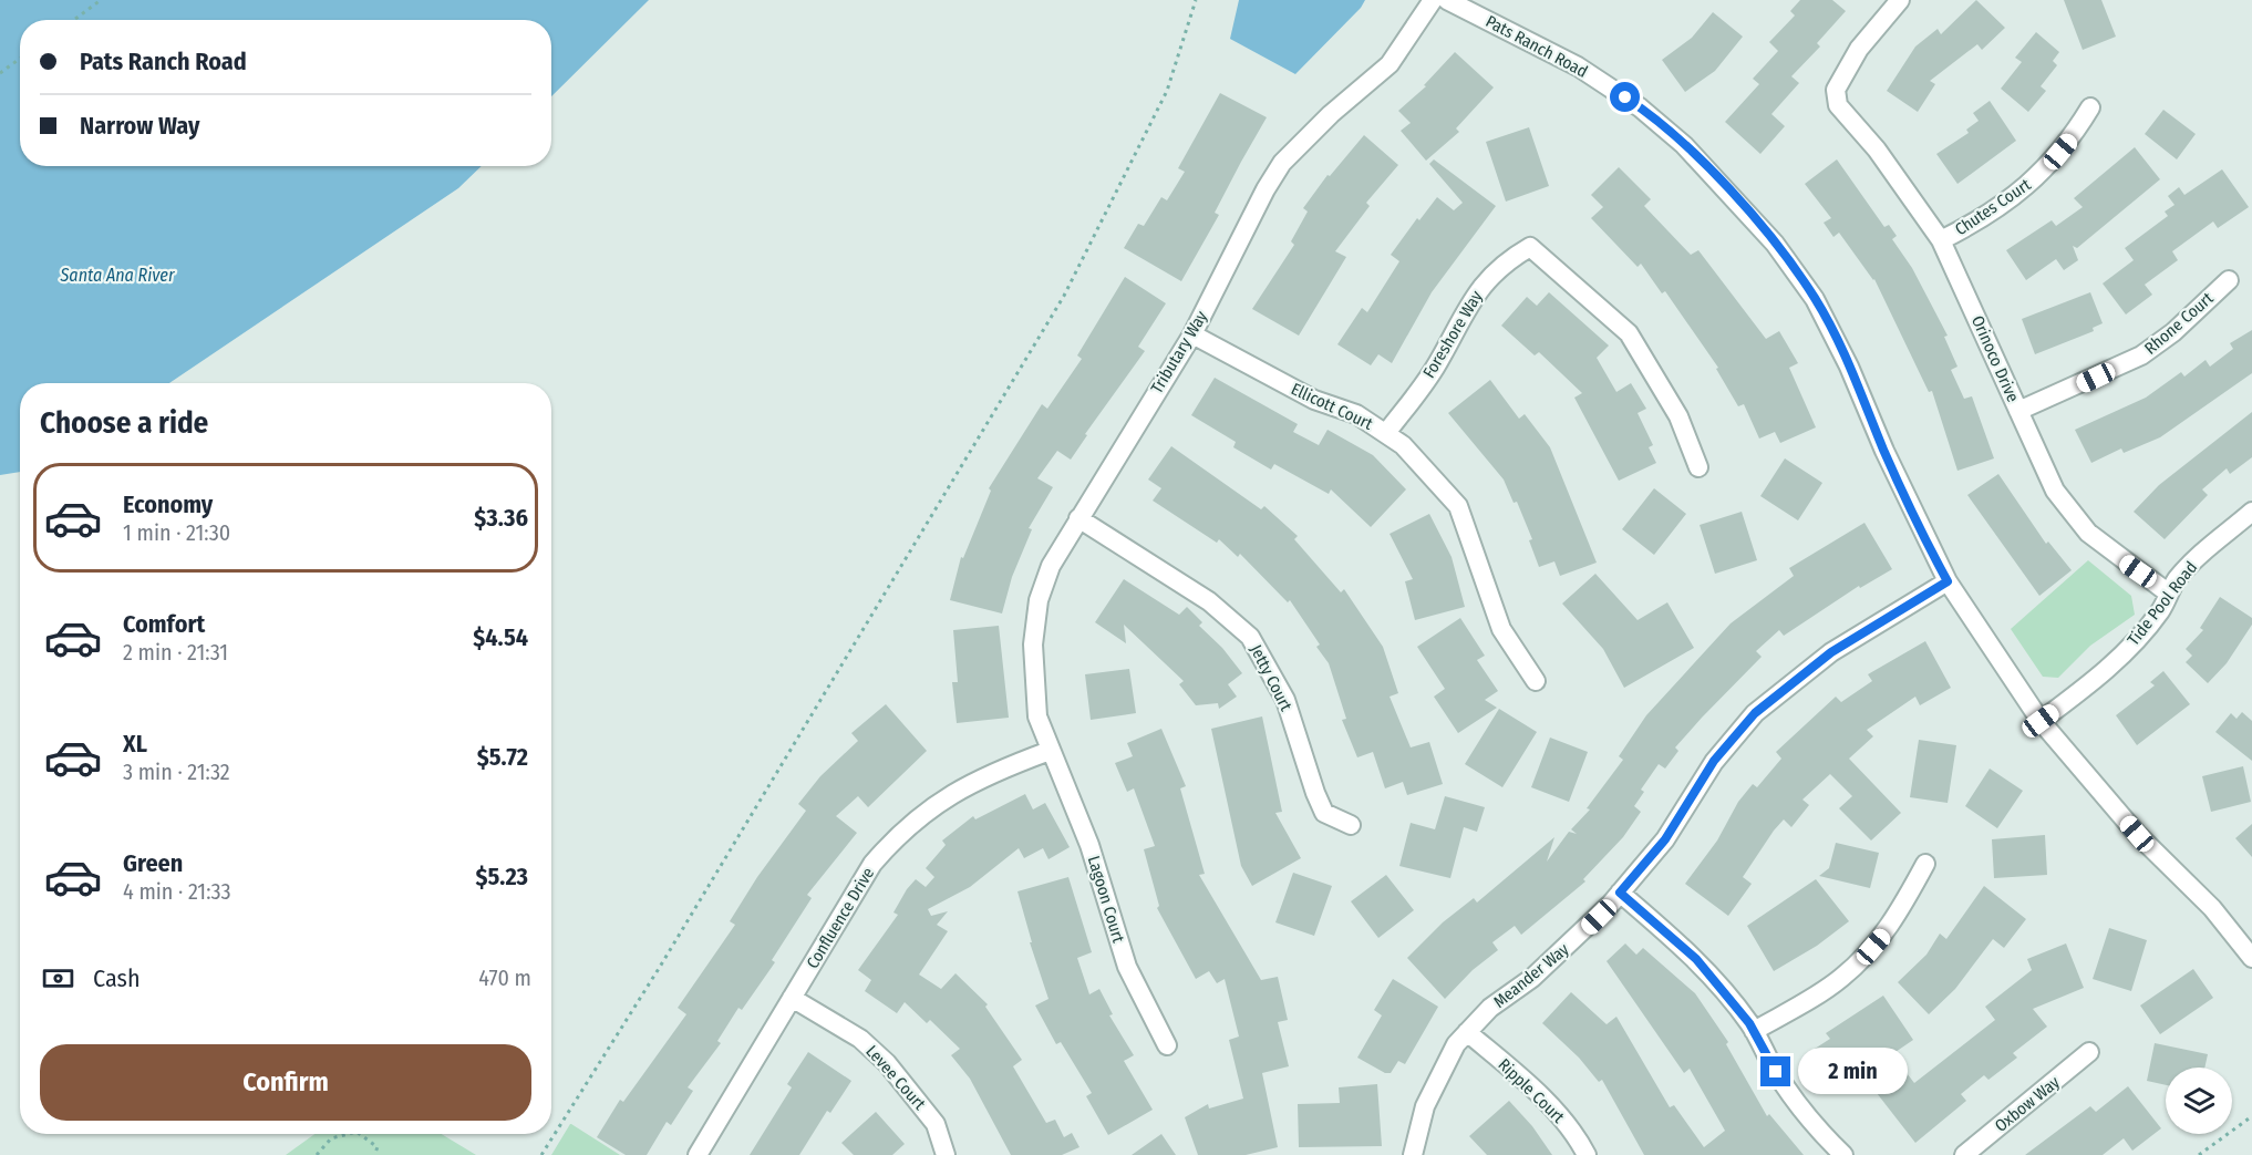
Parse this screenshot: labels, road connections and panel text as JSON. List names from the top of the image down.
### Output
{
  "streets": {
    "street": [
      "Pats Ranch Road",
      "Chutes Court",
      "Rhone Court",
      "Foreshore Way",
      "Tributary Way",
      "Orinoco Drive",
      "Ellicott Court",
      "Tide Pool Road",
      "Jetty Court",
      "Lagoon Court",
      "Confluence Drive",
      "Meander Way",
      "Levee Court",
      "Ripple Court",
      "Oxbow Way"
    ]
  },
  "crossings": [
    ["Pats Ranch Road", "Tide Pool Road"],
    ["Pats Ranch Road", "Meander Way"],
    ["Chutes Court", "Orinoco Drive"],
    ["Rhone Court", "Orinoco Drive"],
    ["Foreshore Way", "Ellicott Court"],
    ["Tributary Way", "Ellicott Court"],
    ["Tributary Way", "Jetty Court"],
    ["Tributary Way", "Lagoon Court"],
    ["Tributary Way", "Confluence Drive"],
    ["Orinoco Drive", "Tide Pool Road"],
    ["Lagoon Court", "Confluence Drive"],
    ["Confluence Drive", "Levee Court"],
    ["Meander Way", "Ripple Court"]
  ],
  "water": ["Santa Ana River"],
  "page": {
    "banner": ["Pats Ranch Road", "Narrow Way"],
    "heading": "Choose a ride",
    "list": [
      {
        "name": "Economy",
        "note": "1 min · 21:30",
        "value": "$3.36"
      },
      {
        "name": "Comfort",
        "note": "2 min · 21:31",
        "value": "$4.54"
      },
      {
        "name": "XL",
        "note": "3 min · 21:32",
        "value": "$5.72"
      },
      {
        "name": "Green",
        "note": "4 min · 21:33",
        "value": "$5.23"
      }
    ],
    "pay": ["Cash", "470 m"],
    "buttons": "Confirm",
    "bubble": "2 min"
  }
}
